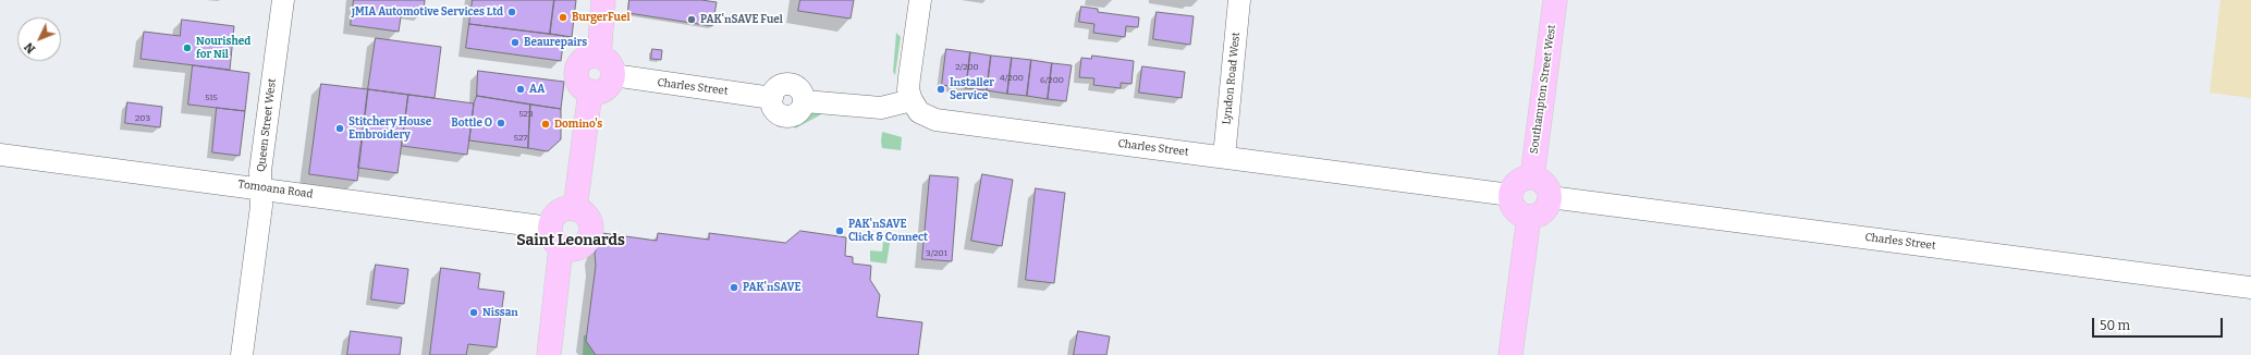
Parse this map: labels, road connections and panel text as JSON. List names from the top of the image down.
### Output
{
  "streets": {
    "main road": ["Southampton Street West"],
    "street": [
      "Lyndon Road West",
      "Charles Street",
      "Queen Street West",
      "Tomoana Road"
    ]
  },
  "crossings": [
    ["Lyndon Road West", "Charles Street"],
    ["Charles Street", "Southampton Street West"],
    ["Queen Street West", "Tomoana Road"]
  ],
  "districts": ["Saint Leonards"],
  "places": [
    "JMIA Automotive Services Ltd",
    "BurgerFuel",
    "PAK'nSAVE Fuel",
    "Beaurepairs",
    "Nourished for Nil",
    "AA",
    "Installer Service",
    "Bottle O",
    "Domino's",
    "Stitchery House Embroidery",
    "PAK'nSAVE Click & Connect",
    "PAK'nSAVE",
    "Nissan"
  ],
  "house_numbers": [
    "2/200",
    "4/200",
    "6/200",
    "515",
    "523",
    "203",
    "527",
    "3/201"
  ],
  "scale_bar": "50 m",
  "north": "bottom left"
}
